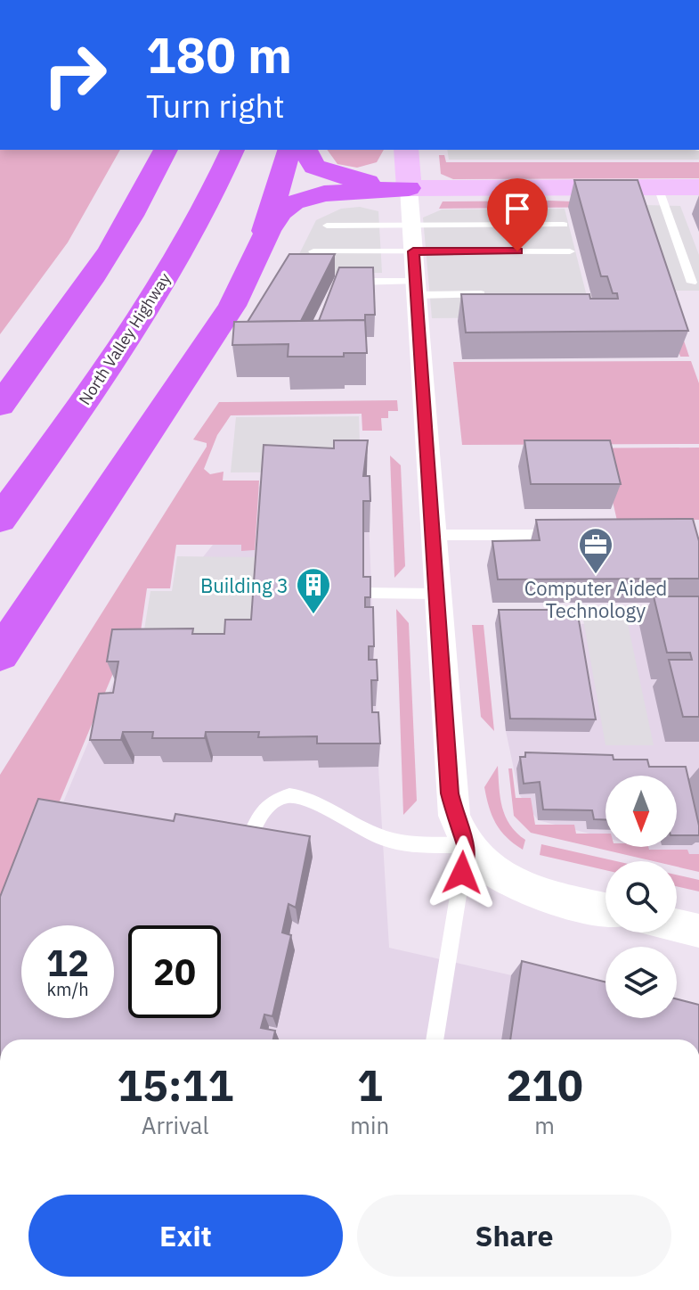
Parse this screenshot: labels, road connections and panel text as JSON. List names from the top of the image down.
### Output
{
  "streets": {
    "highway": ["North Valley Highway"]
  },
  "places": {
    "office": ["Computer Aided Technology"],
    "building": ["Building 3"]
  },
  "north": "bottom",
  "page": {
    "turn": ["180 m", "Turn right"],
    "speed": "12 km/h",
    "limit": "20",
    "eta": [
      "15:11",
      "Arrival",
      "1",
      "min",
      "210",
      "m"
    ],
    "buttons": ["Exit", "Share"]
  }
}
